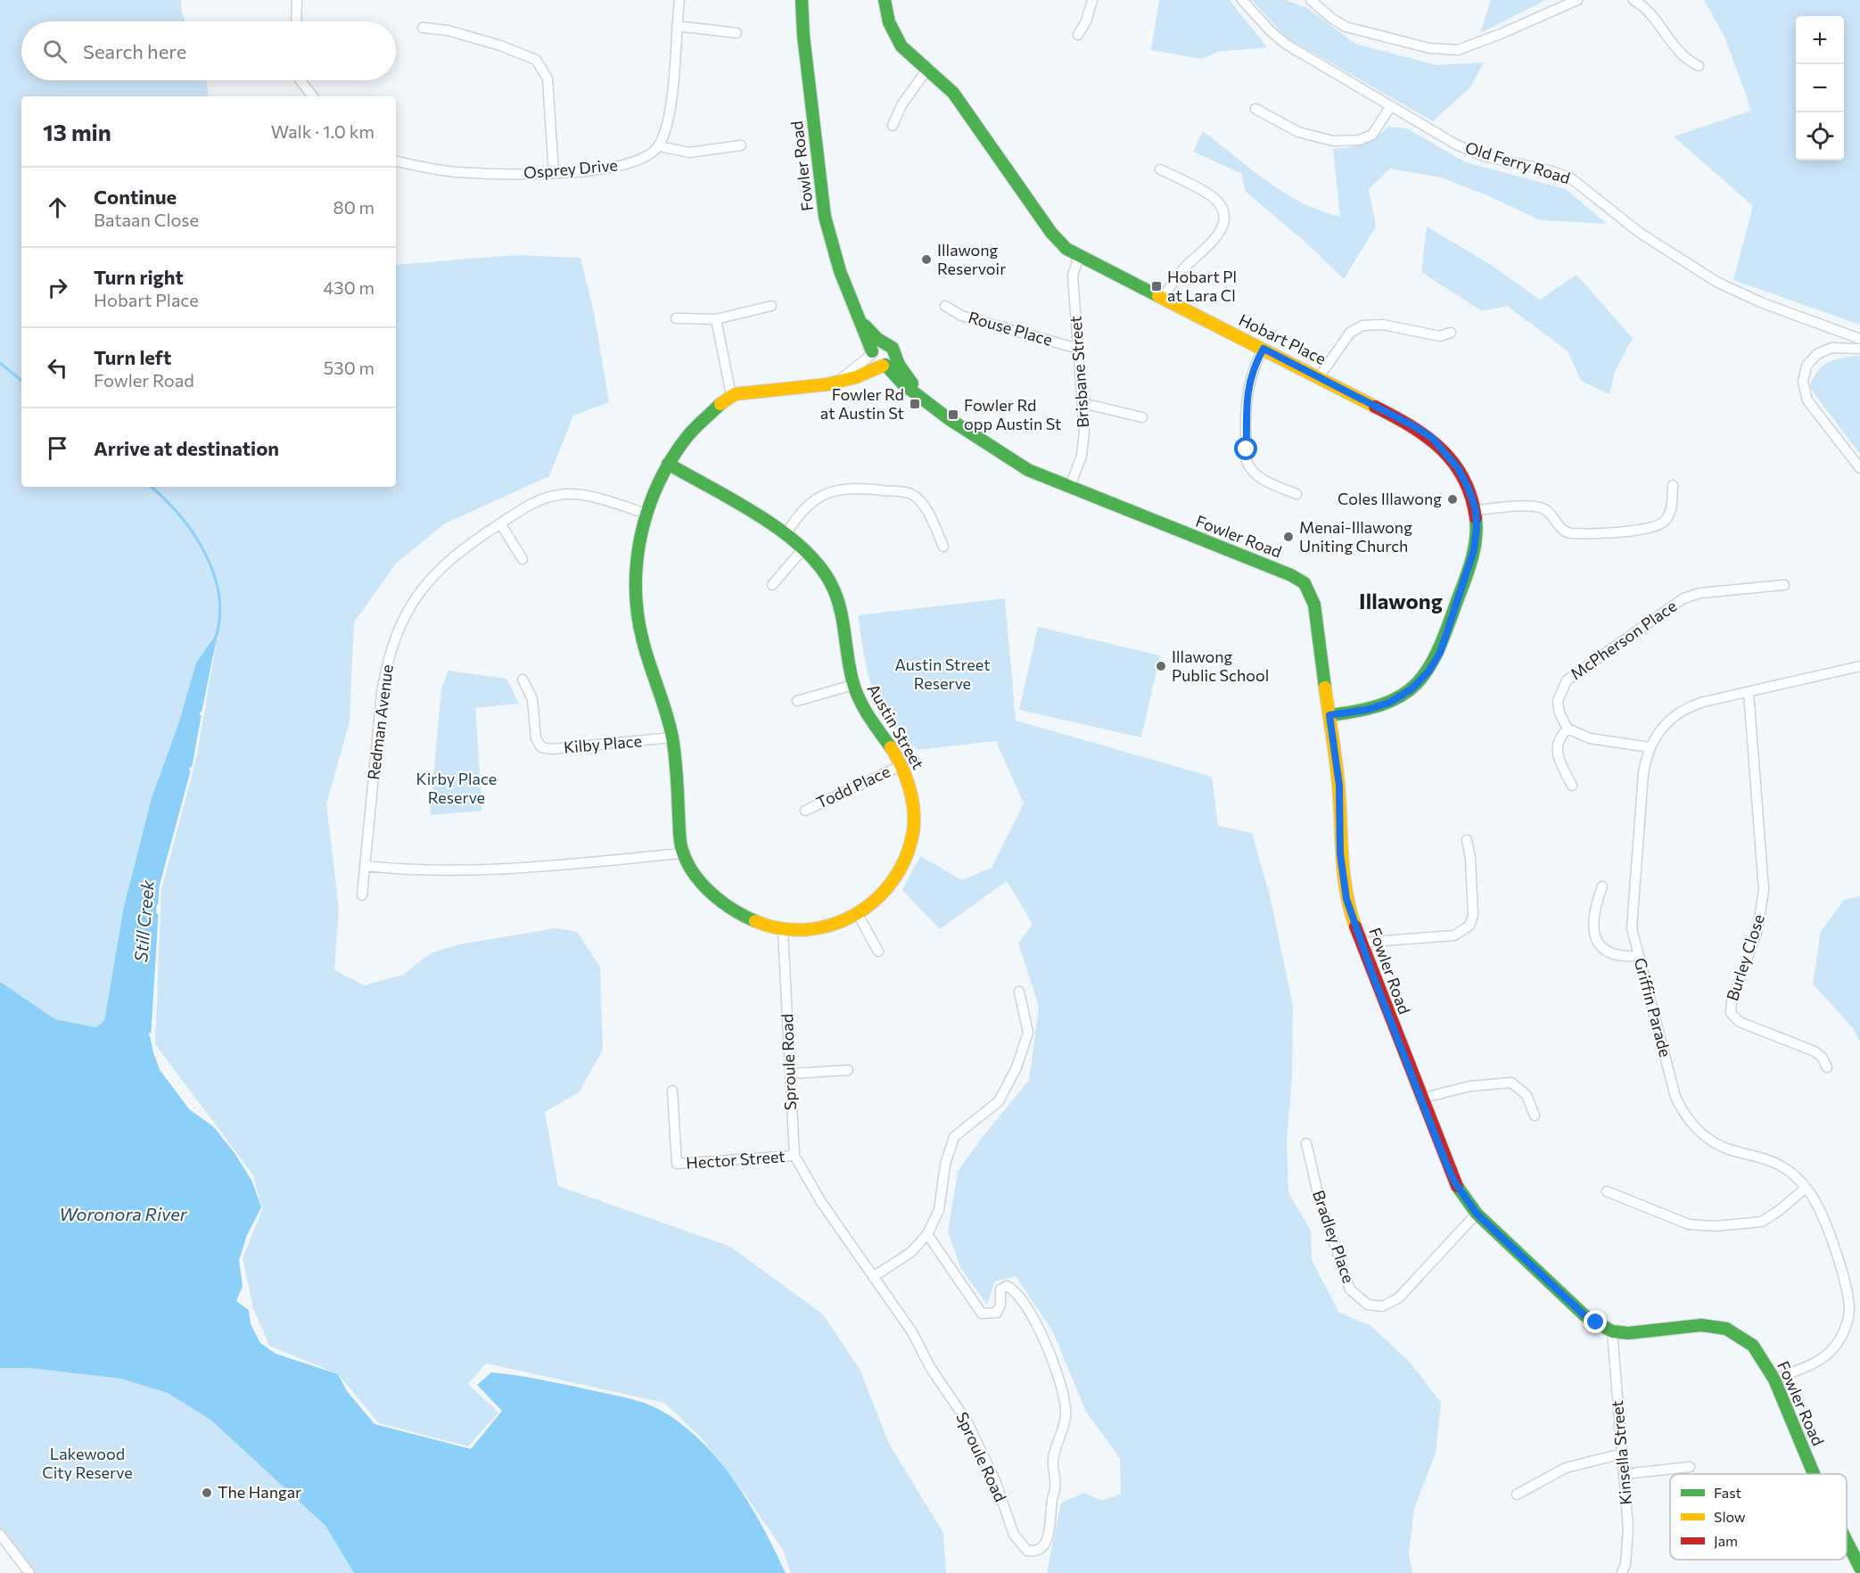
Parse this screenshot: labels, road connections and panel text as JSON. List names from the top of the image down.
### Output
{
  "streets": {
    "street": [
      "Old Ferry Road",
      "Fowler Road",
      "Osprey Drive",
      "Rouse Place",
      "Hobart Place",
      "Brisbane Street",
      "McPherson Place",
      "Redman Avenue",
      "Austin Street",
      "Kilby Place",
      "Todd Place",
      "Burley Close",
      "Griffin Parade",
      "Sproule Road",
      "Hector Street",
      "Bradley Place",
      "Kinsella Street"
    ]
  },
  "crossings": [
    ["Fowler Road", "Hobart Place"],
    ["Fowler Road", "Brisbane Street"],
    ["Fowler Road", "Griffin Parade"],
    ["Fowler Road", "Bradley Place"],
    ["Fowler Road", "Kinsella Street"],
    ["Rouse Place", "Brisbane Street"],
    ["Hobart Place", "Brisbane Street"],
    ["Austin Street", "Todd Place"],
    ["Austin Street", "Sproule Road"],
    ["Burley Close", "Griffin Parade"],
    ["Sproule Road", "Hector Street"]
  ],
  "districts": ["Illawong"],
  "water": ["Still Creek", "Woronora River"],
  "parks": ["Austin Street Reserve", "Kirby Place Reserve", "Lakewood City Reserve"],
  "places": {
    "other": [
      "Illawong Reservoir",
      "Coles Illawong",
      "Menai-Illawong Uniting Church",
      "Illawong Public School",
      "The Hangar"
    ],
    "transit": ["Hobart Pl at Lara Cl", "Fowler Rd at Austin St", "Fowler Rd opp Austin St"]
  },
  "legend": ["Fast", "Slow", "Jam"],
  "page": {
    "map_buttons": ["+", "−"],
    "search": "Search here",
    "heading": ["13 min", "Walk · 1.0 km"],
    "list": [
      ["Continue", "Bataan Close", "80 m"],
      ["Turn right", "Hobart Place", "430 m"],
      ["Turn left", "Fowler Road", "530 m"],
      "Arrive at destination"
    ]
  }
}
